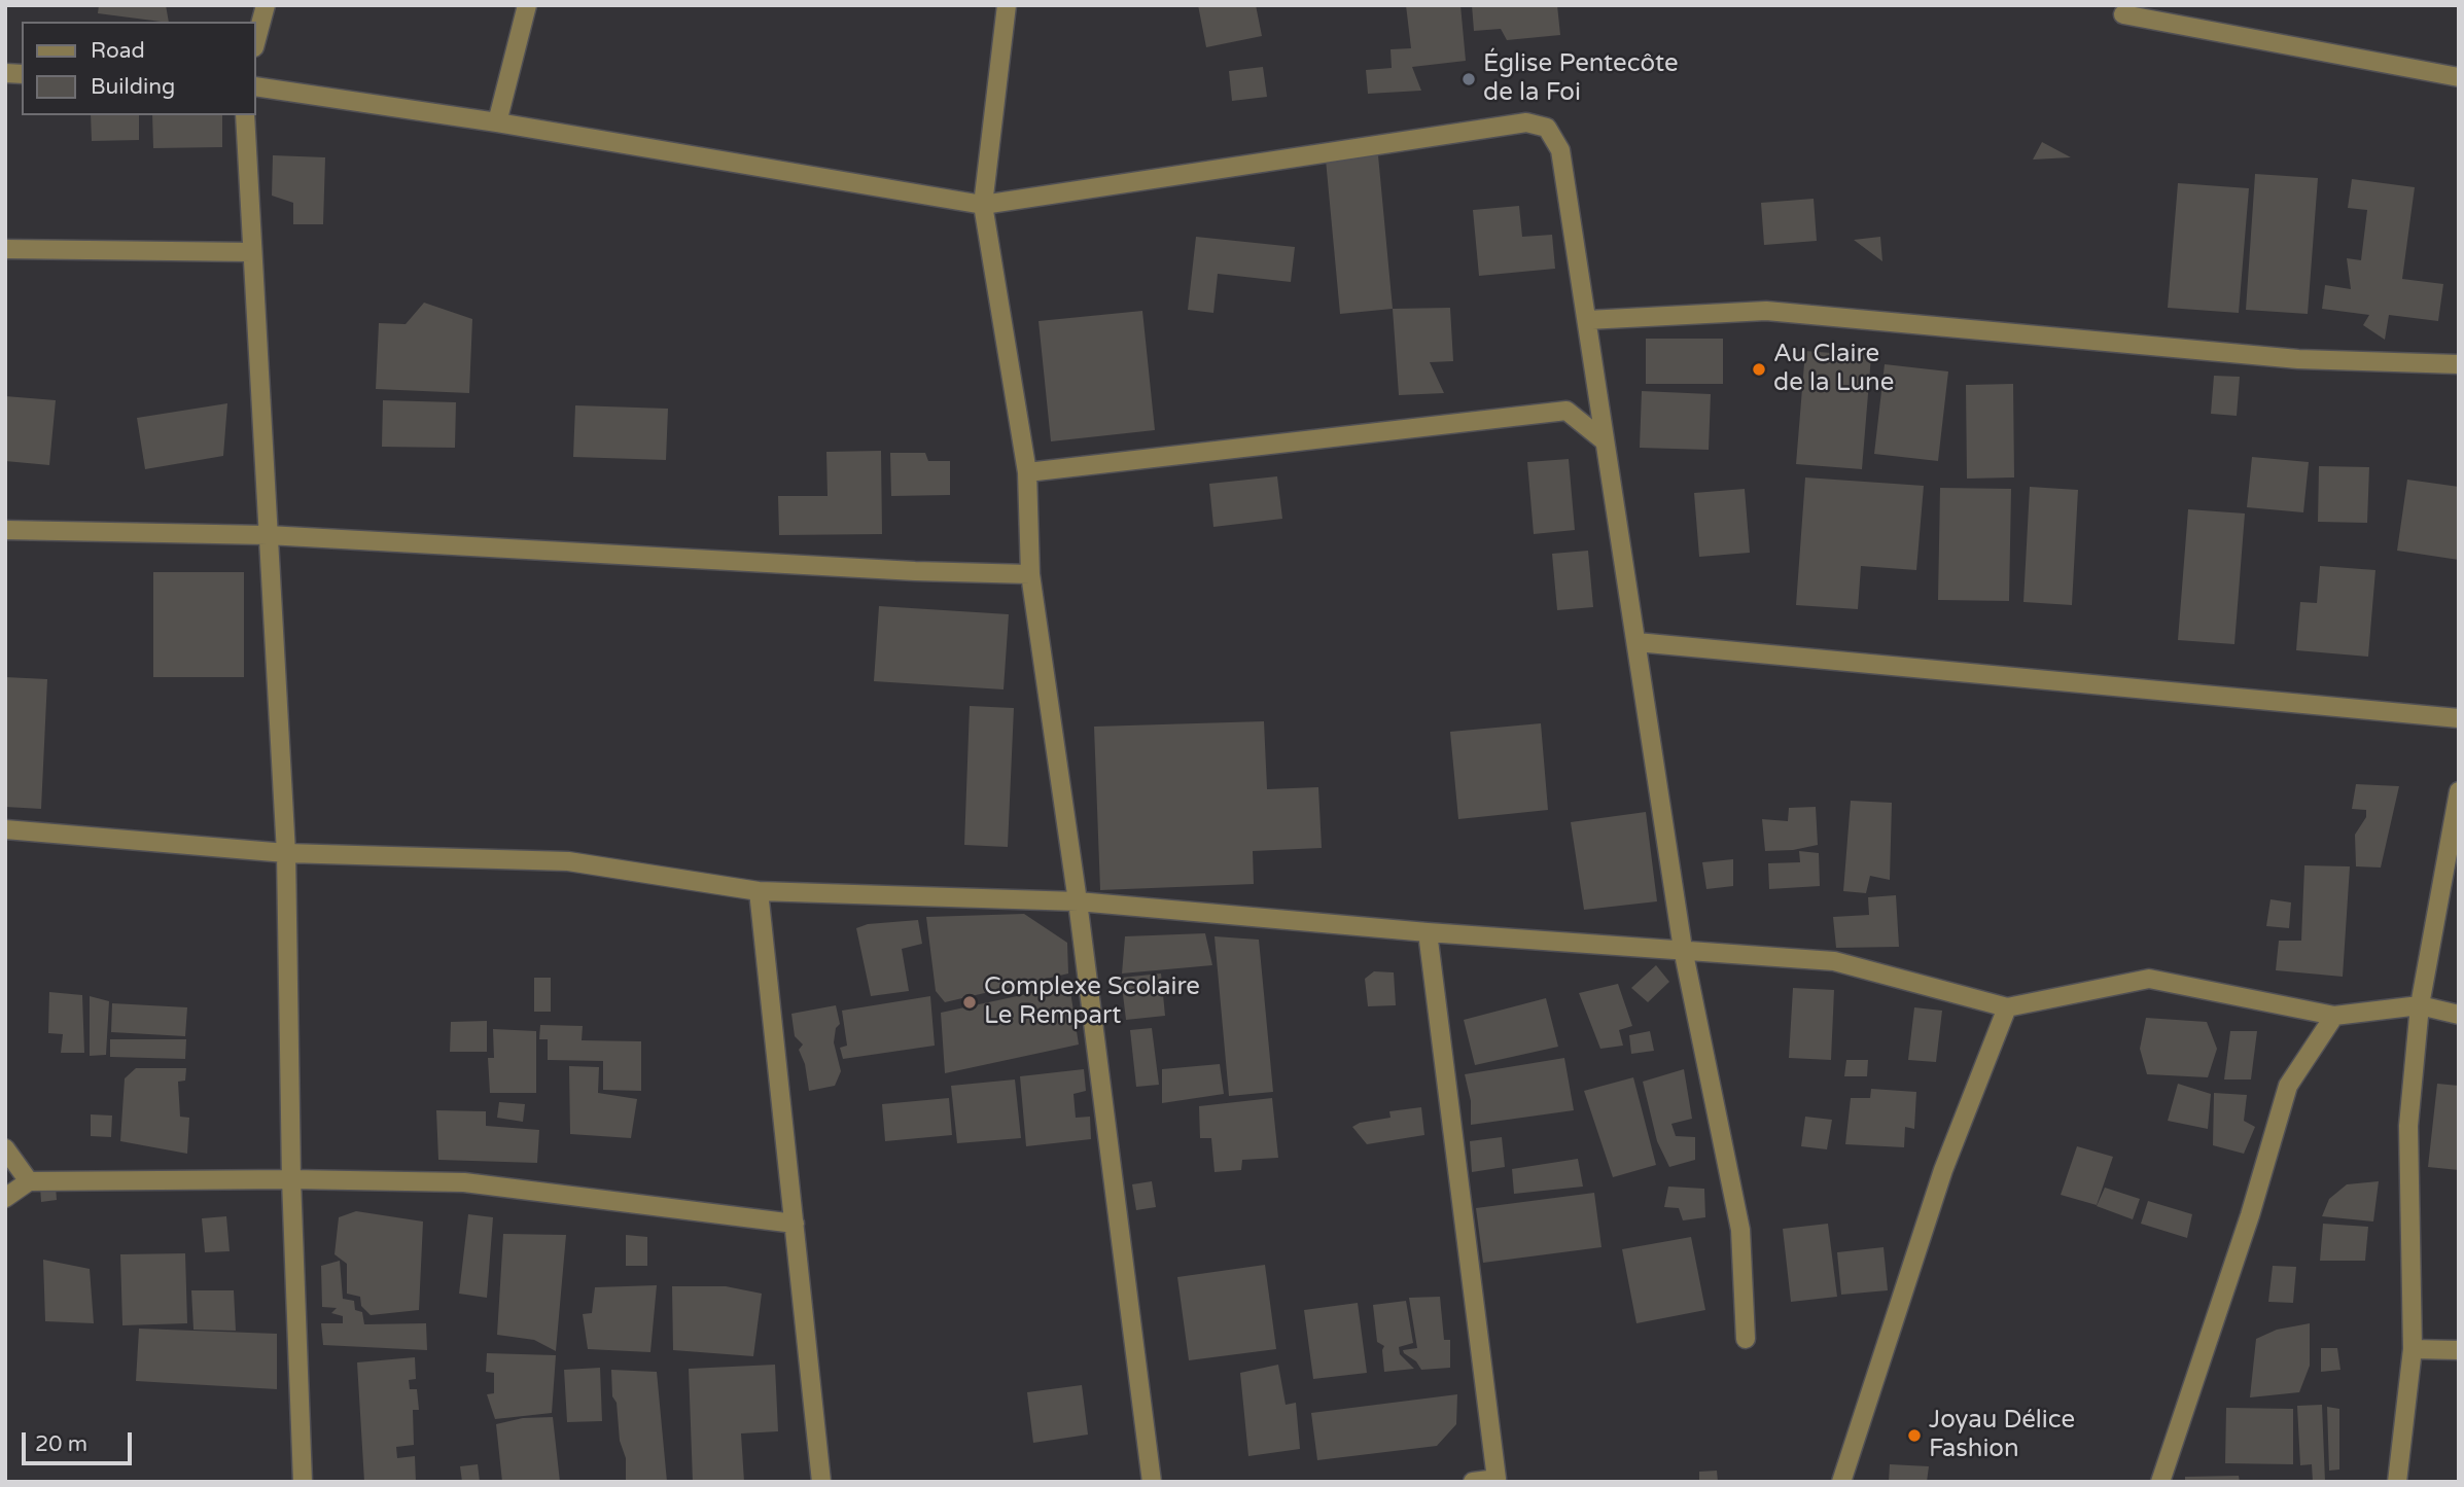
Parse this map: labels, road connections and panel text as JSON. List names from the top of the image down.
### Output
{
  "places": [
    "Église Pentecôte de la Foi",
    "Au Claire de la Lune",
    "Complexe Scolaire Le Rempart",
    "Joyau Délice Fashion"
  ],
  "legend": ["Road", "Building"],
  "scale_bar": "20 m"
}
